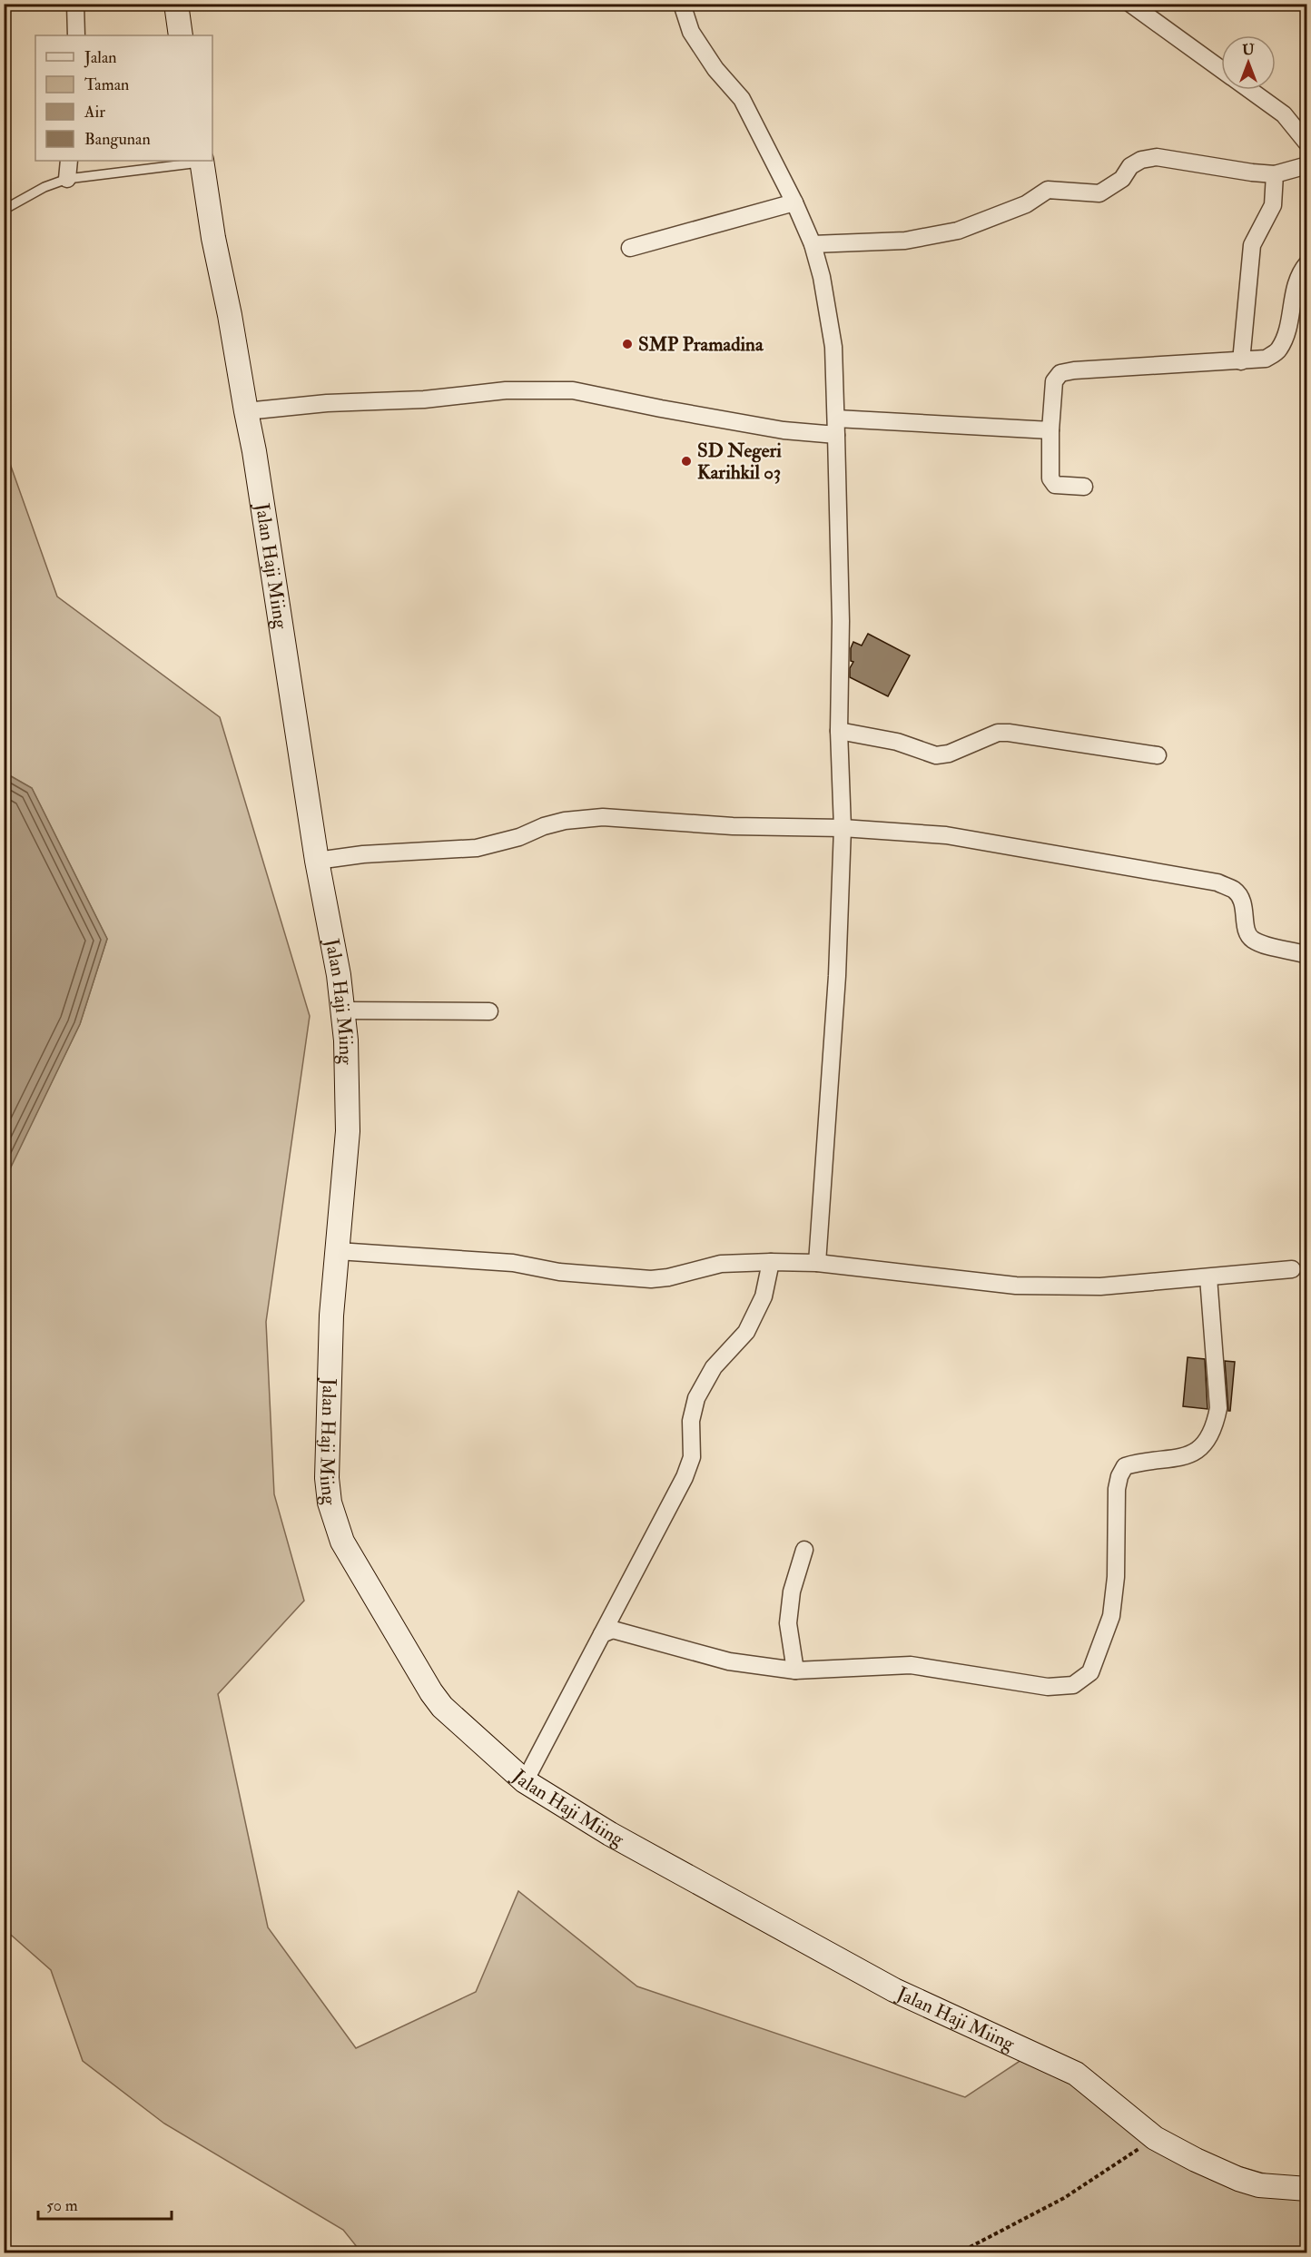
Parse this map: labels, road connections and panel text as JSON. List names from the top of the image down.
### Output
{
  "streets": {
    "main road": ["Jalan Haji Miing"]
  },
  "places": ["SMP Pramadina", "SD Negeri Karihkil 03"],
  "legend": [
    "Jalan",
    "Taman",
    "Air",
    "Bangunan"
  ],
  "scale_bar": "50 m",
  "north": "top"
}
